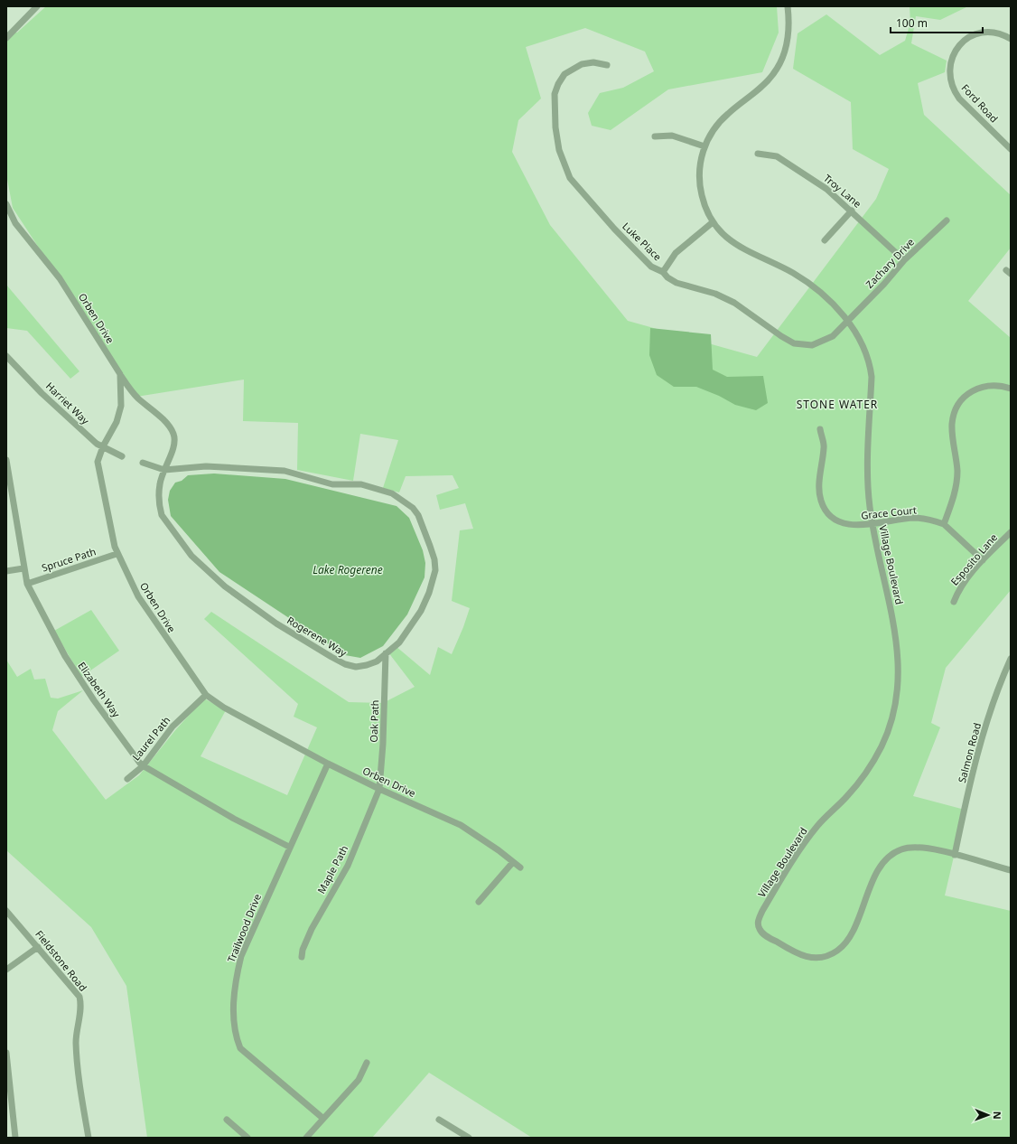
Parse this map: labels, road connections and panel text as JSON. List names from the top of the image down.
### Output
{
  "streets": {
    "street": [
      "Ford Road",
      "Troy Lane",
      "Luke Place",
      "Zachary Drive",
      "Orben Drive",
      "Harriet Way",
      "Grace Court",
      "Spruce Path",
      "Esposito Lane",
      "Village Boulevard",
      "Rogerene Way",
      "Elizabeth Way",
      "Oak Path",
      "Laurel Path",
      "Salmon Road",
      "Maple Path",
      "Trailwood Drive",
      "Fieldstone Road"
    ]
  },
  "crossings": [
    ["Troy Lane", "Zachary Drive"],
    ["Luke Place", "Zachary Drive"],
    ["Luke Place", "Village Boulevard"],
    ["Zachary Drive", "Village Boulevard"],
    ["Orben Drive", "Harriet Way"],
    ["Orben Drive", "Spruce Path"],
    ["Orben Drive", "Rogerene Way"],
    ["Orben Drive", "Oak Path"],
    ["Orben Drive", "Laurel Path"],
    ["Orben Drive", "Maple Path"],
    ["Orben Drive", "Trailwood Drive"],
    ["Grace Court", "Esposito Lane"],
    ["Grace Court", "Village Boulevard"],
    ["Spruce Path", "Elizabeth Way"],
    ["Village Boulevard", "Salmon Road"],
    ["Rogerene Way", "Oak Path"],
    ["Elizabeth Way", "Laurel Path"],
    ["Elizabeth Way", "Trailwood Drive"],
    ["Oak Path", "Maple Path"]
  ],
  "districts": ["STONE WATER"],
  "water": ["Lake Rogerene"],
  "scale_bar": "100 m",
  "north": "right"
}
